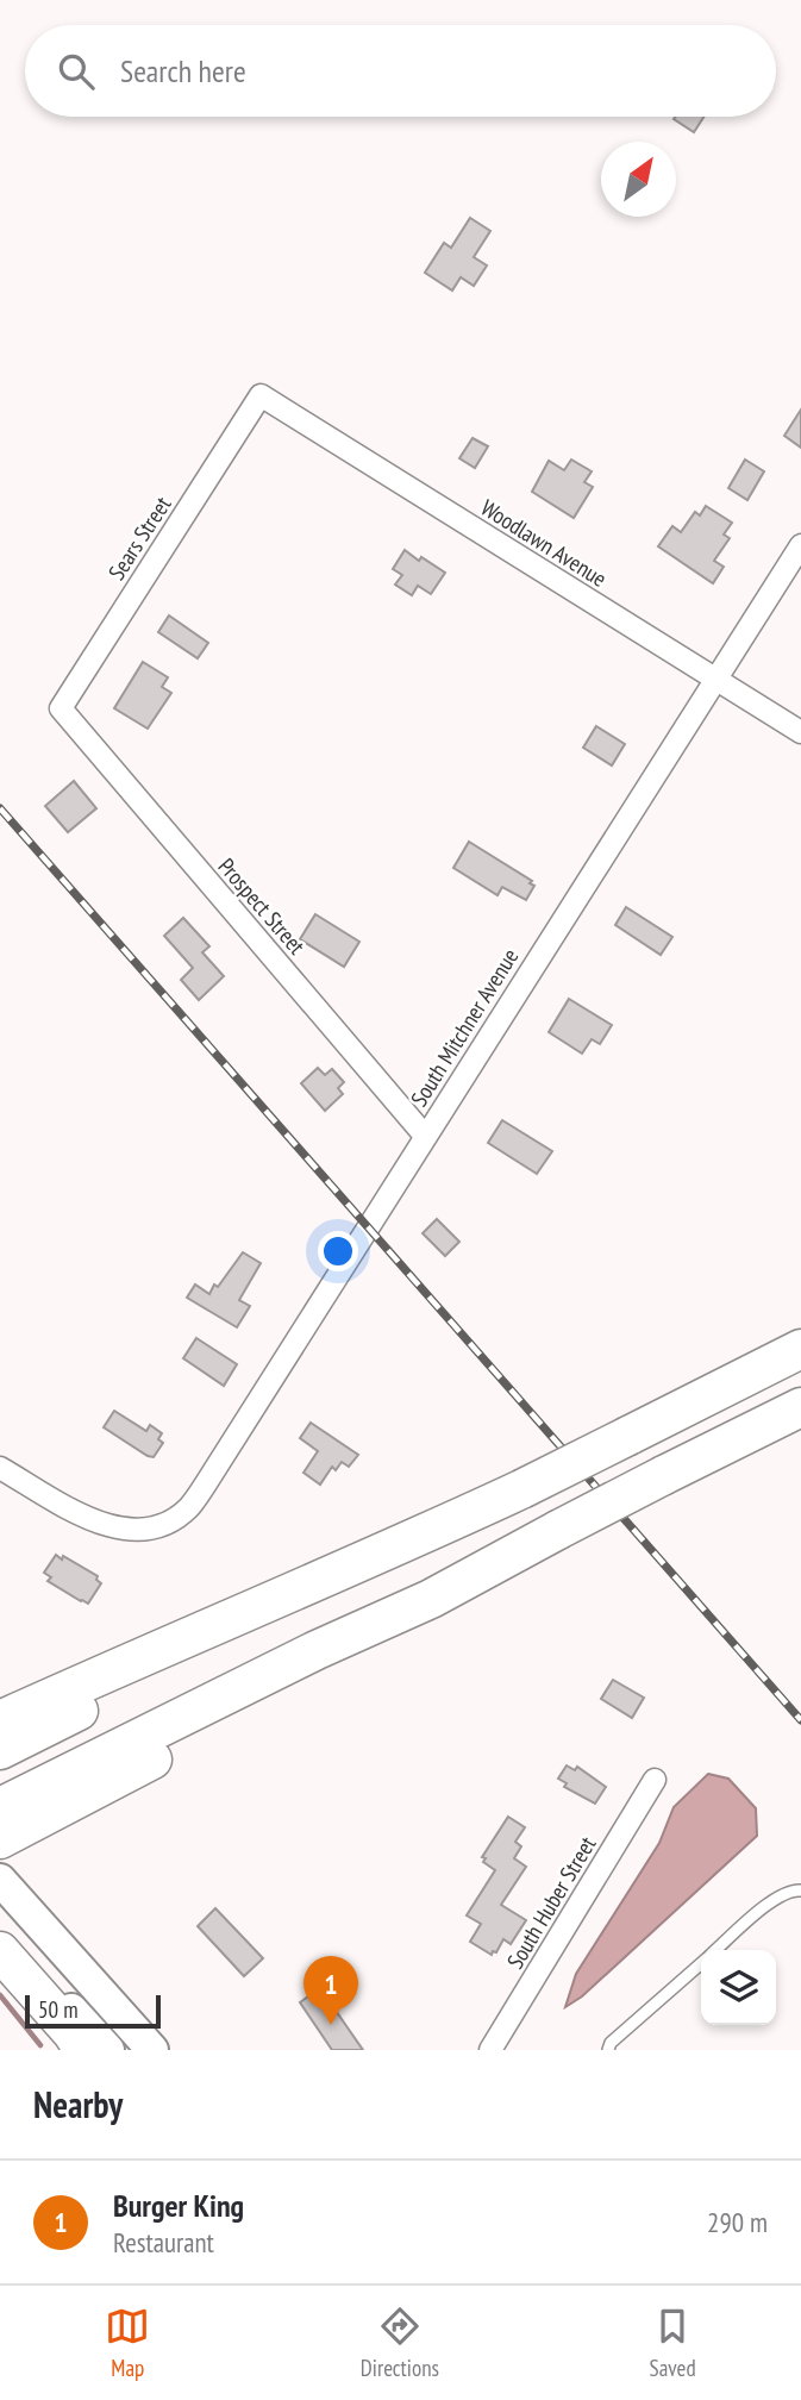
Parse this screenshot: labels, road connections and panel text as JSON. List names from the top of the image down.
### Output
{
  "streets": {
    "street": [
      "Sears Street",
      "Woodlawn Avenue",
      "Prospect Street",
      "South Mitchner Avenue",
      "South Huber Street"
    ]
  },
  "crossings": [
    ["Sears Street", "Woodlawn Avenue"],
    ["Sears Street", "Prospect Street"],
    ["Woodlawn Avenue", "South Mitchner Avenue"],
    ["Prospect Street", "South Mitchner Avenue"]
  ],
  "scale_bar": "50 m",
  "north": "top right",
  "page": {
    "search": "Search here",
    "pins": "1",
    "scale": "50 m",
    "heading": "Nearby",
    "list": [
      {
        "mark": "1",
        "name": "Burger King",
        "note": "Restaurant",
        "value": "290 m"
      }
    ],
    "nav": ["Map", "Directions", "Saved"]
  }
}
